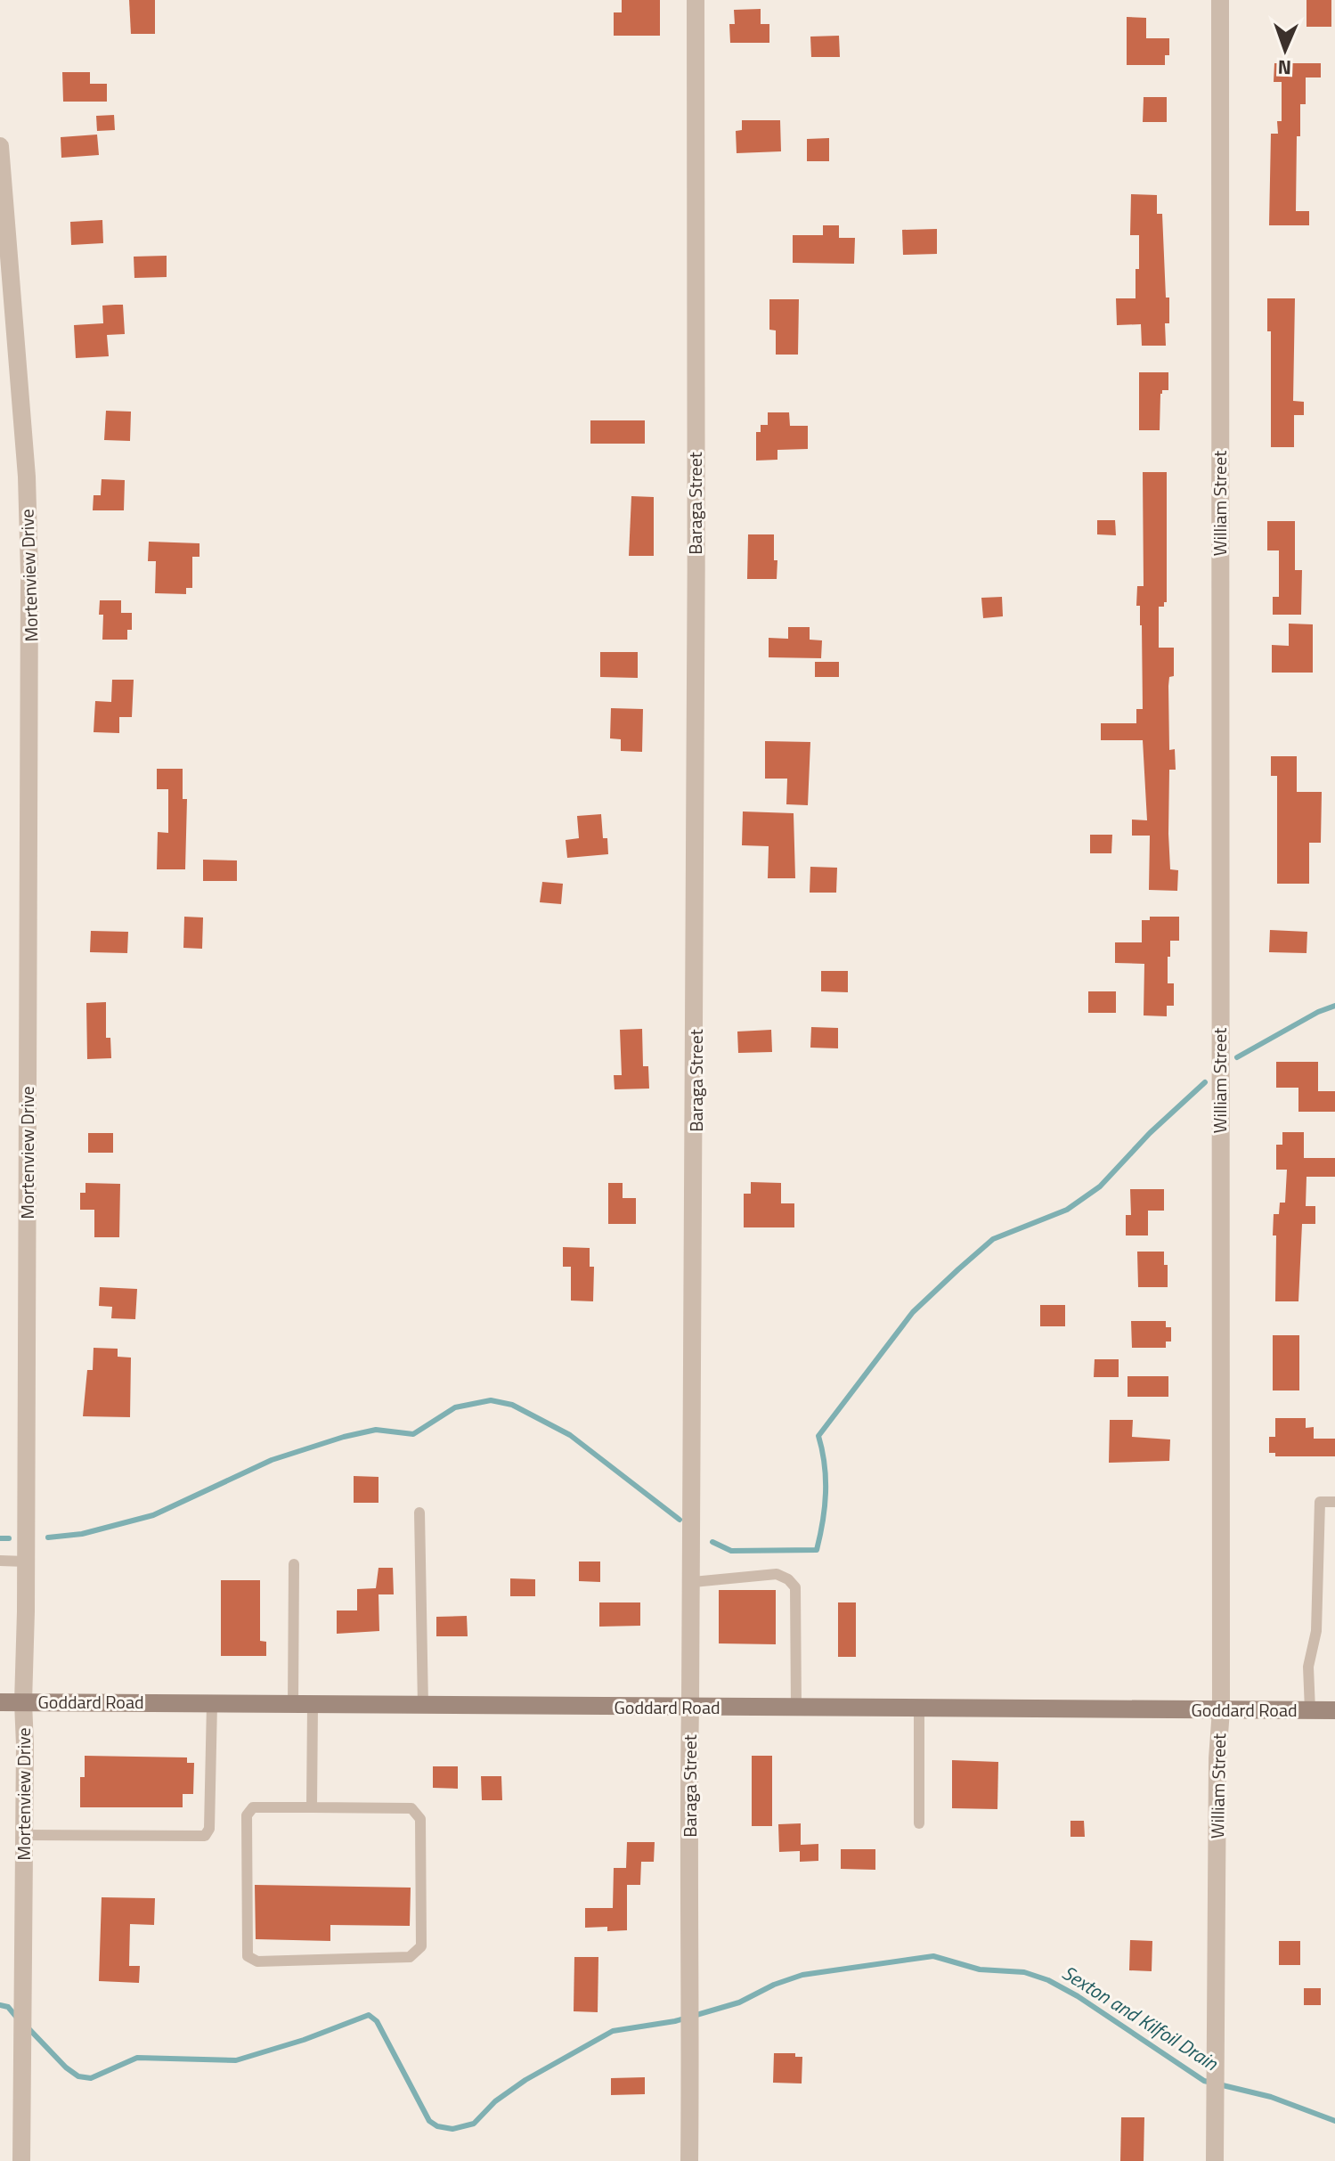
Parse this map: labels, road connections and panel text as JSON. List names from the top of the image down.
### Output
{
  "streets": {
    "main road": ["Goddard Road"],
    "street": ["Baraga Street", "William Street", "Mortenview Drive"]
  },
  "crossings": [
    ["Baraga Street", "Goddard Road"],
    ["William Street", "Goddard Road"],
    ["Mortenview Drive", "Goddard Road"]
  ],
  "water": ["Sexton and Kilfoil Drain"],
  "north": "bottom"
}
